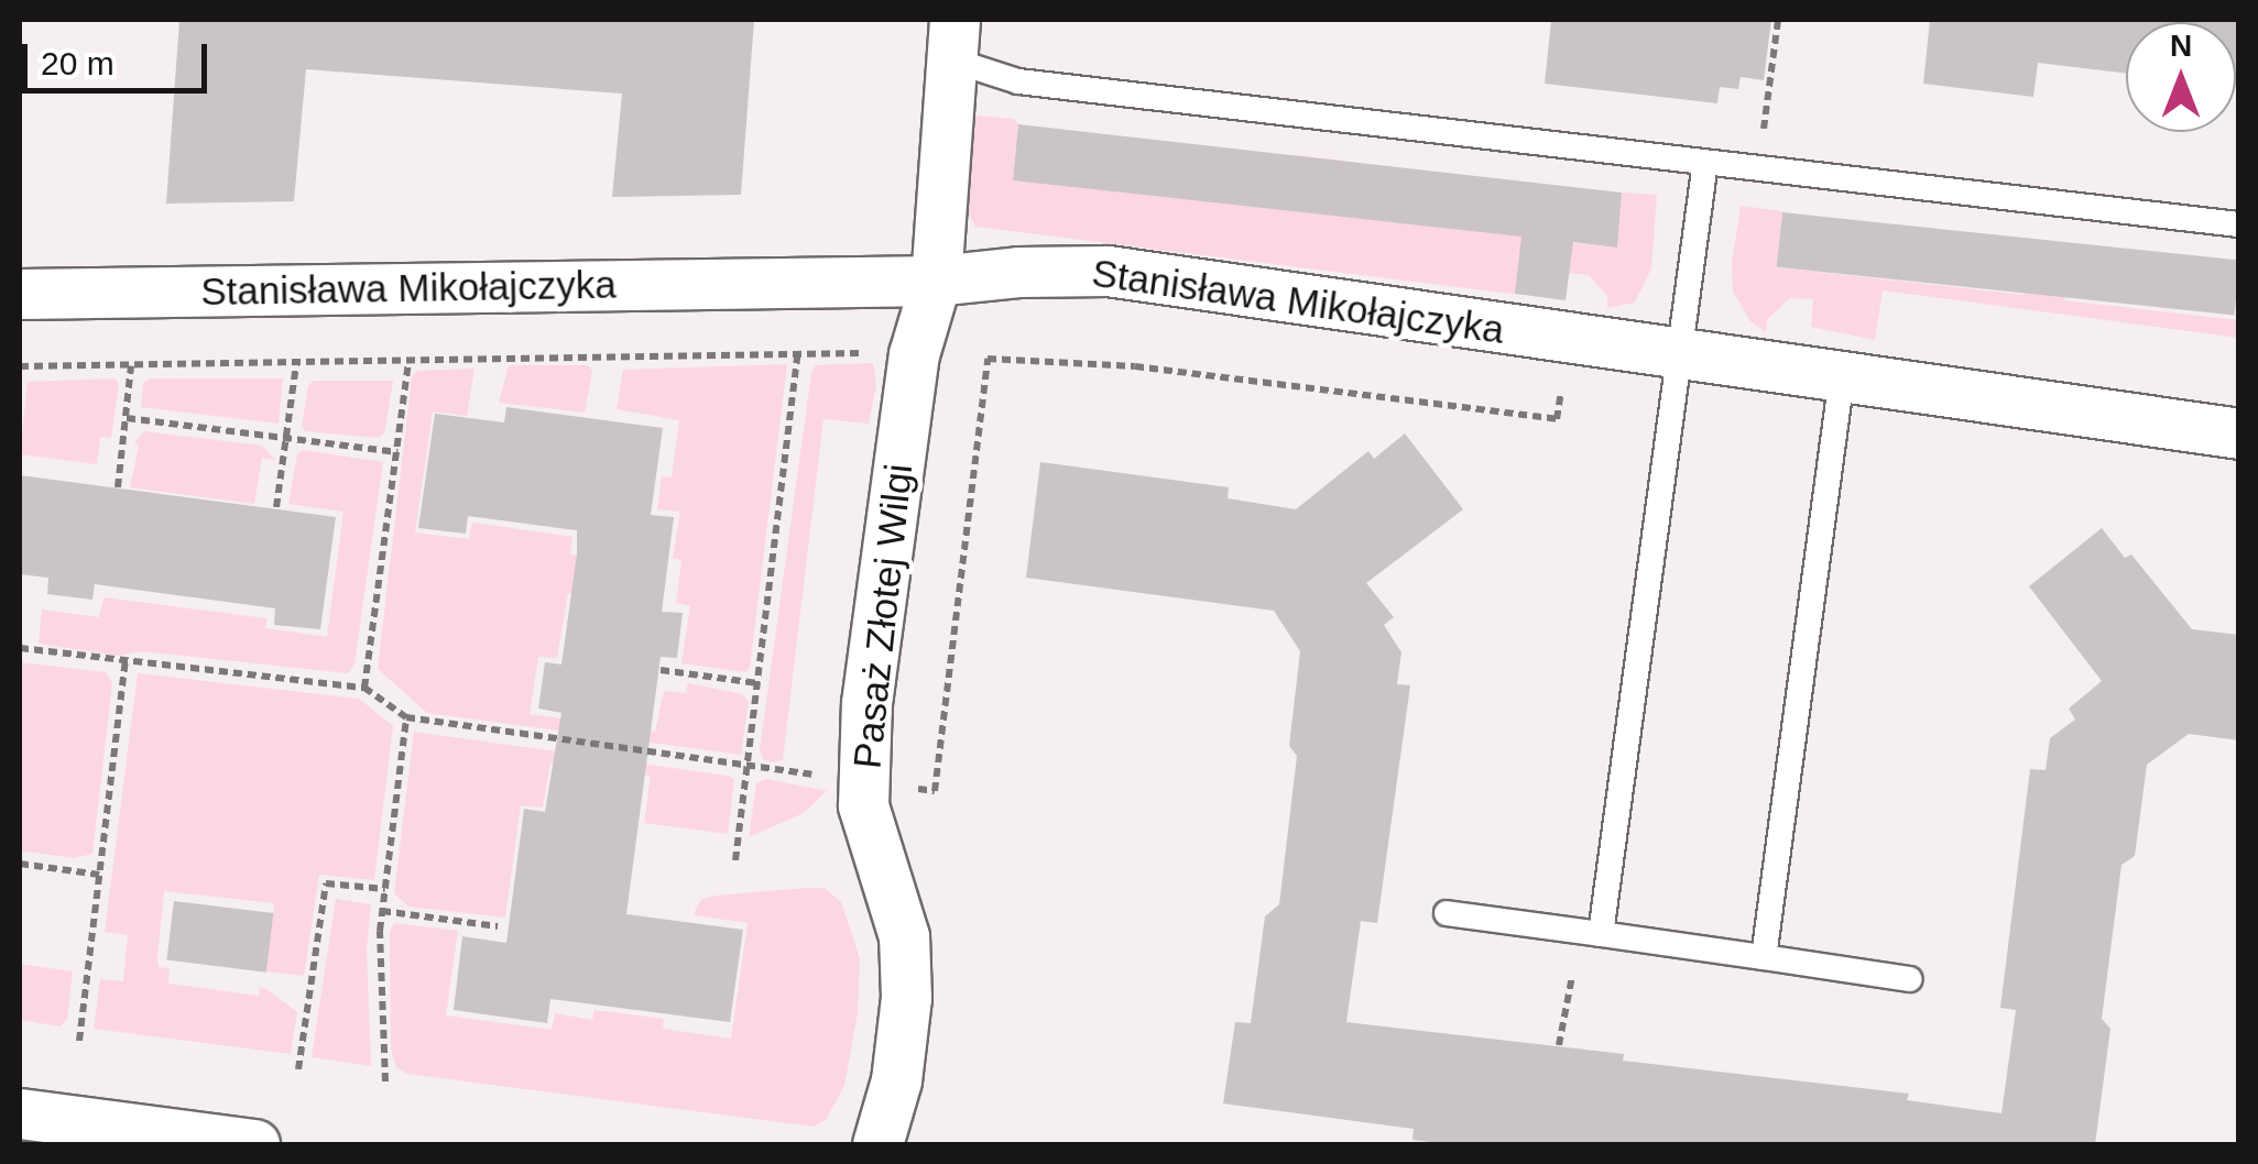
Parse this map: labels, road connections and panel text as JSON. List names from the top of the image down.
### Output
{
  "streets": {
    "street": ["Stanisława Mikołajczyka", "Pasaż Złotej Wilgi"]
  },
  "crossings": [
    ["Stanisława Mikołajczyka", "Pasaż Złotej Wilgi"]
  ],
  "scale_bar": "20 m",
  "north": "top"
}
